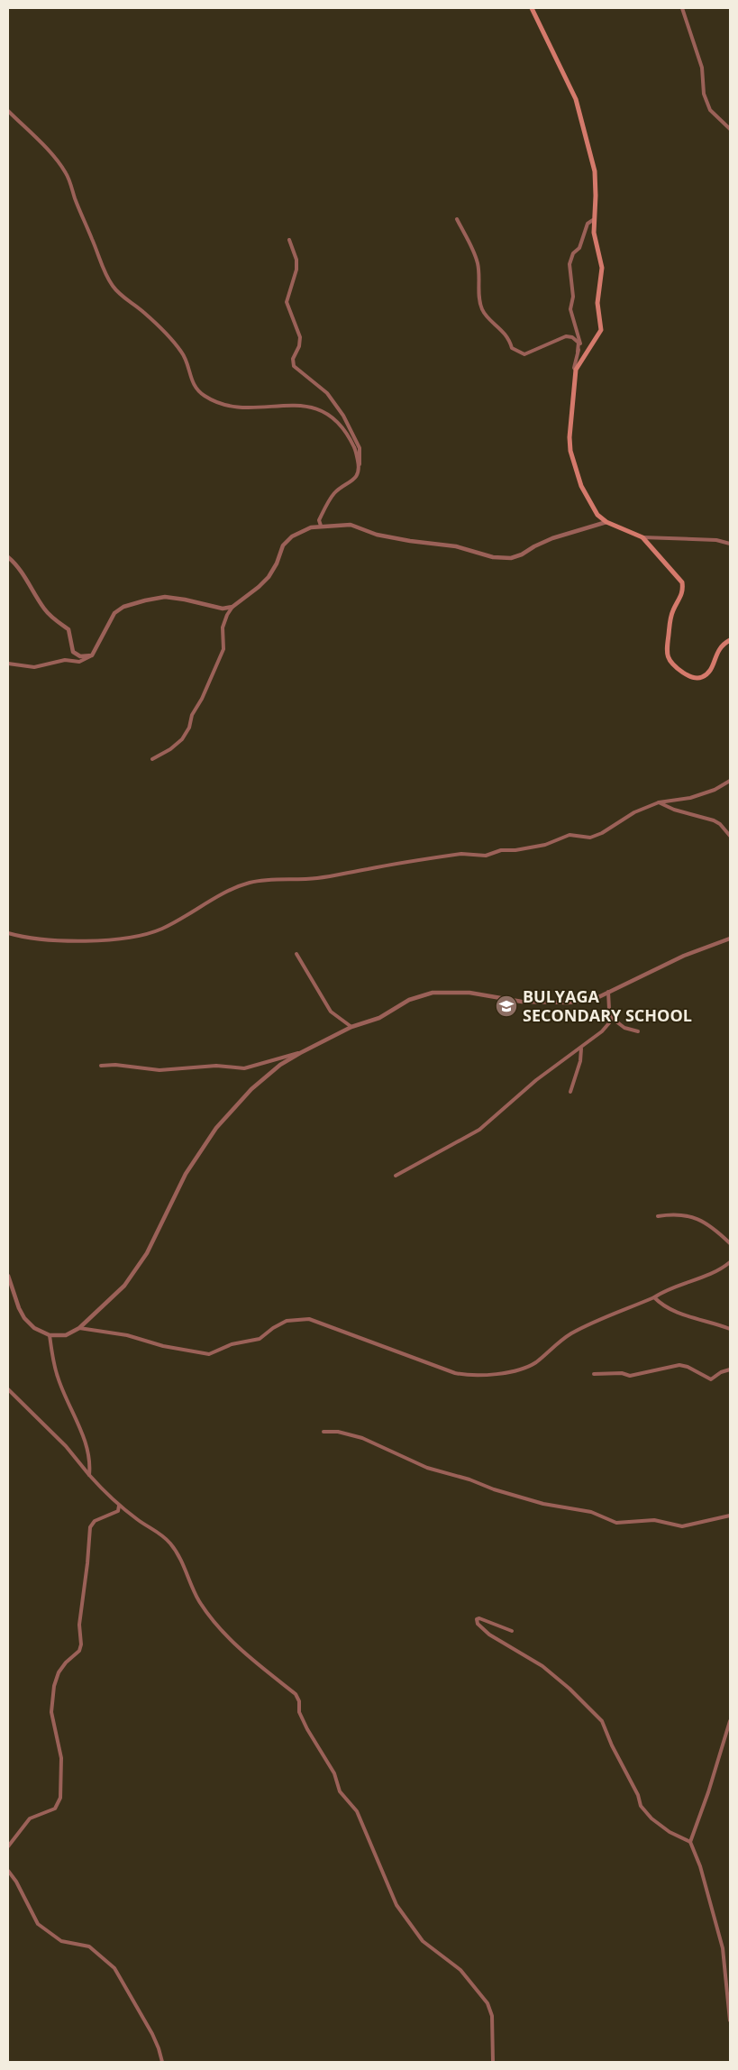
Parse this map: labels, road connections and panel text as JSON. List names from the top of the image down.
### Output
{
  "places": {
    "school or university": ["BULYAGA SECONDARY SCHOOL"]
  }
}
